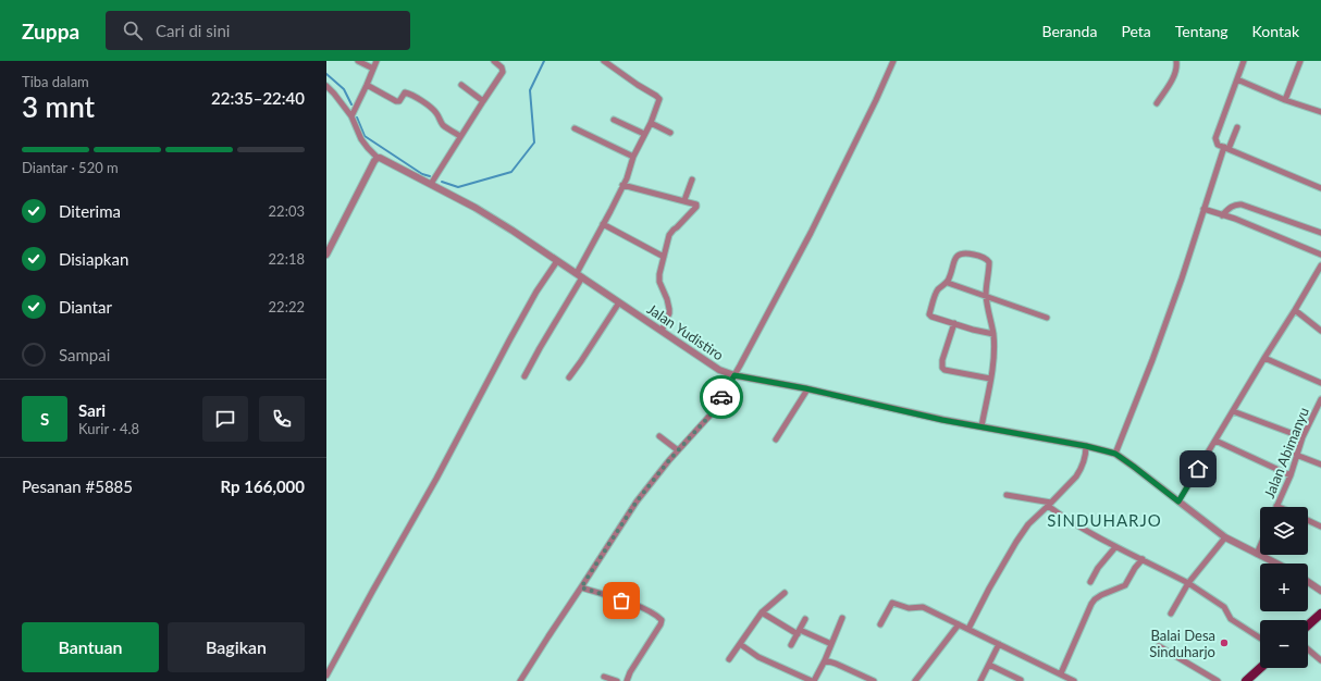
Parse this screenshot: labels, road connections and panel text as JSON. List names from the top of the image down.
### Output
{
  "streets": {
    "street": ["Jalan Yudistiro", "Jalan Abimanyu"]
  },
  "districts": ["SINDUHARJO"],
  "places": ["Balai Desa Sinduharjo"],
  "page": {
    "header": "Zuppa",
    "search": "Cari di sini",
    "nav": [
      "Beranda",
      "Peta",
      "Tentang",
      "Kontak"
    ],
    "heading": ["3 mnt", "Tiba dalam", "22:35–22:40"],
    "panel": [
      "Sari",
      "Kurir · 4.8",
      "Pesanan #5885",
      "Rp 166,000"
    ],
    "bar": "Diantar · 520 m",
    "list": [
      ["Diterima", "22:03"],
      ["Disiapkan", "22:18"],
      ["Diantar", "22:22"],
      "Sampai"
    ],
    "round": "S",
    "map_buttons": ["+", "−"],
    "buttons": ["Bantuan", "Bagikan"]
  }
}
